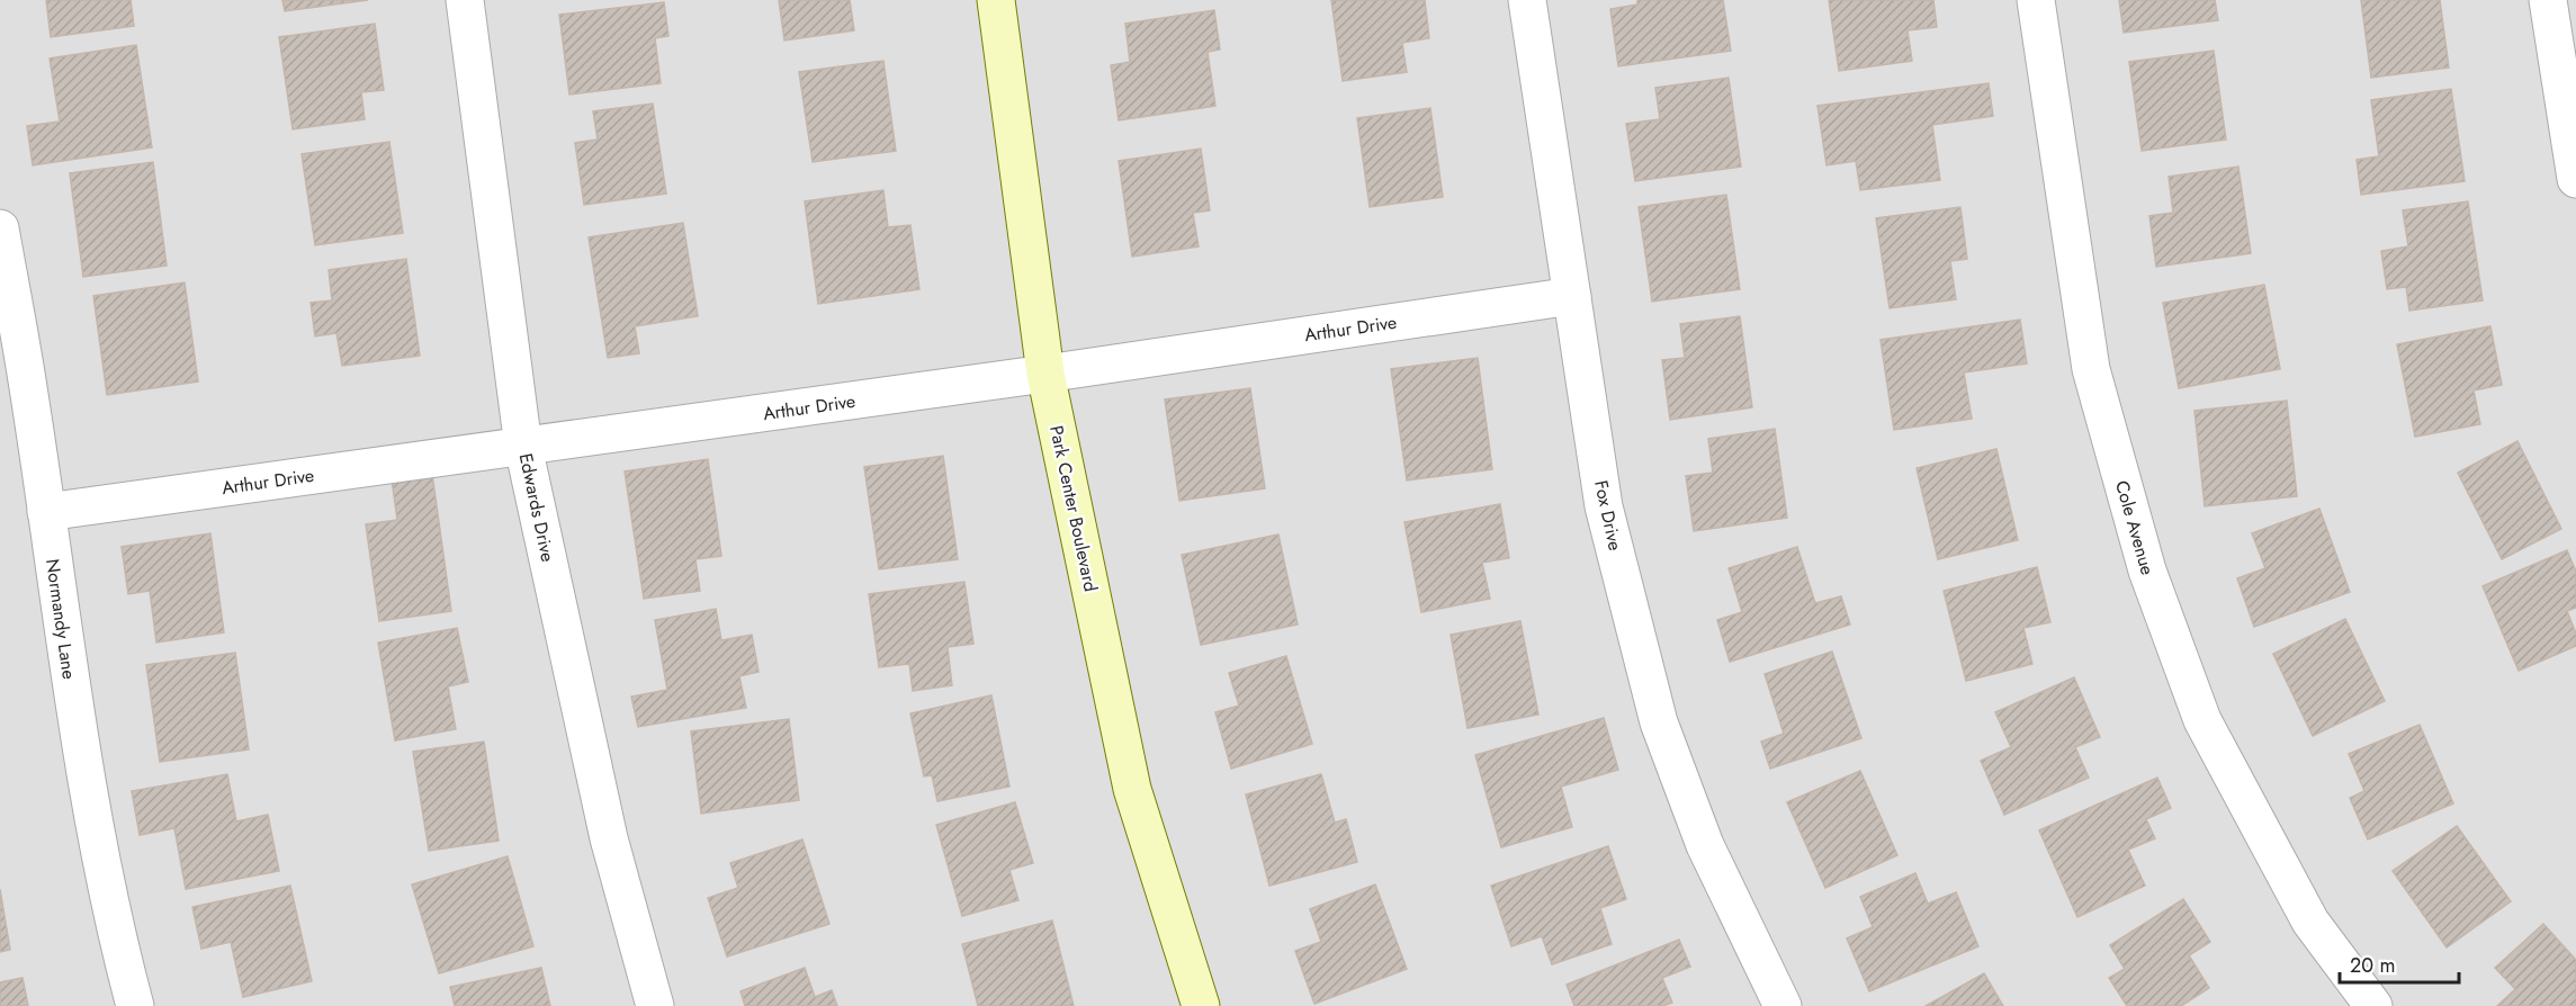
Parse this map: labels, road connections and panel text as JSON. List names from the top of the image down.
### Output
{
  "streets": {
    "street": [
      "Arthur Drive",
      "Edwards Drive",
      "Park Center Boulevard",
      "Fox Drive",
      "Cole Avenue",
      "Normandy Lane"
    ]
  },
  "crossings": [
    ["Arthur Drive", "Edwards Drive"],
    ["Arthur Drive", "Park Center Boulevard"],
    ["Arthur Drive", "Fox Drive"],
    ["Arthur Drive", "Normandy Lane"]
  ],
  "scale_bar": "20 m"
}
